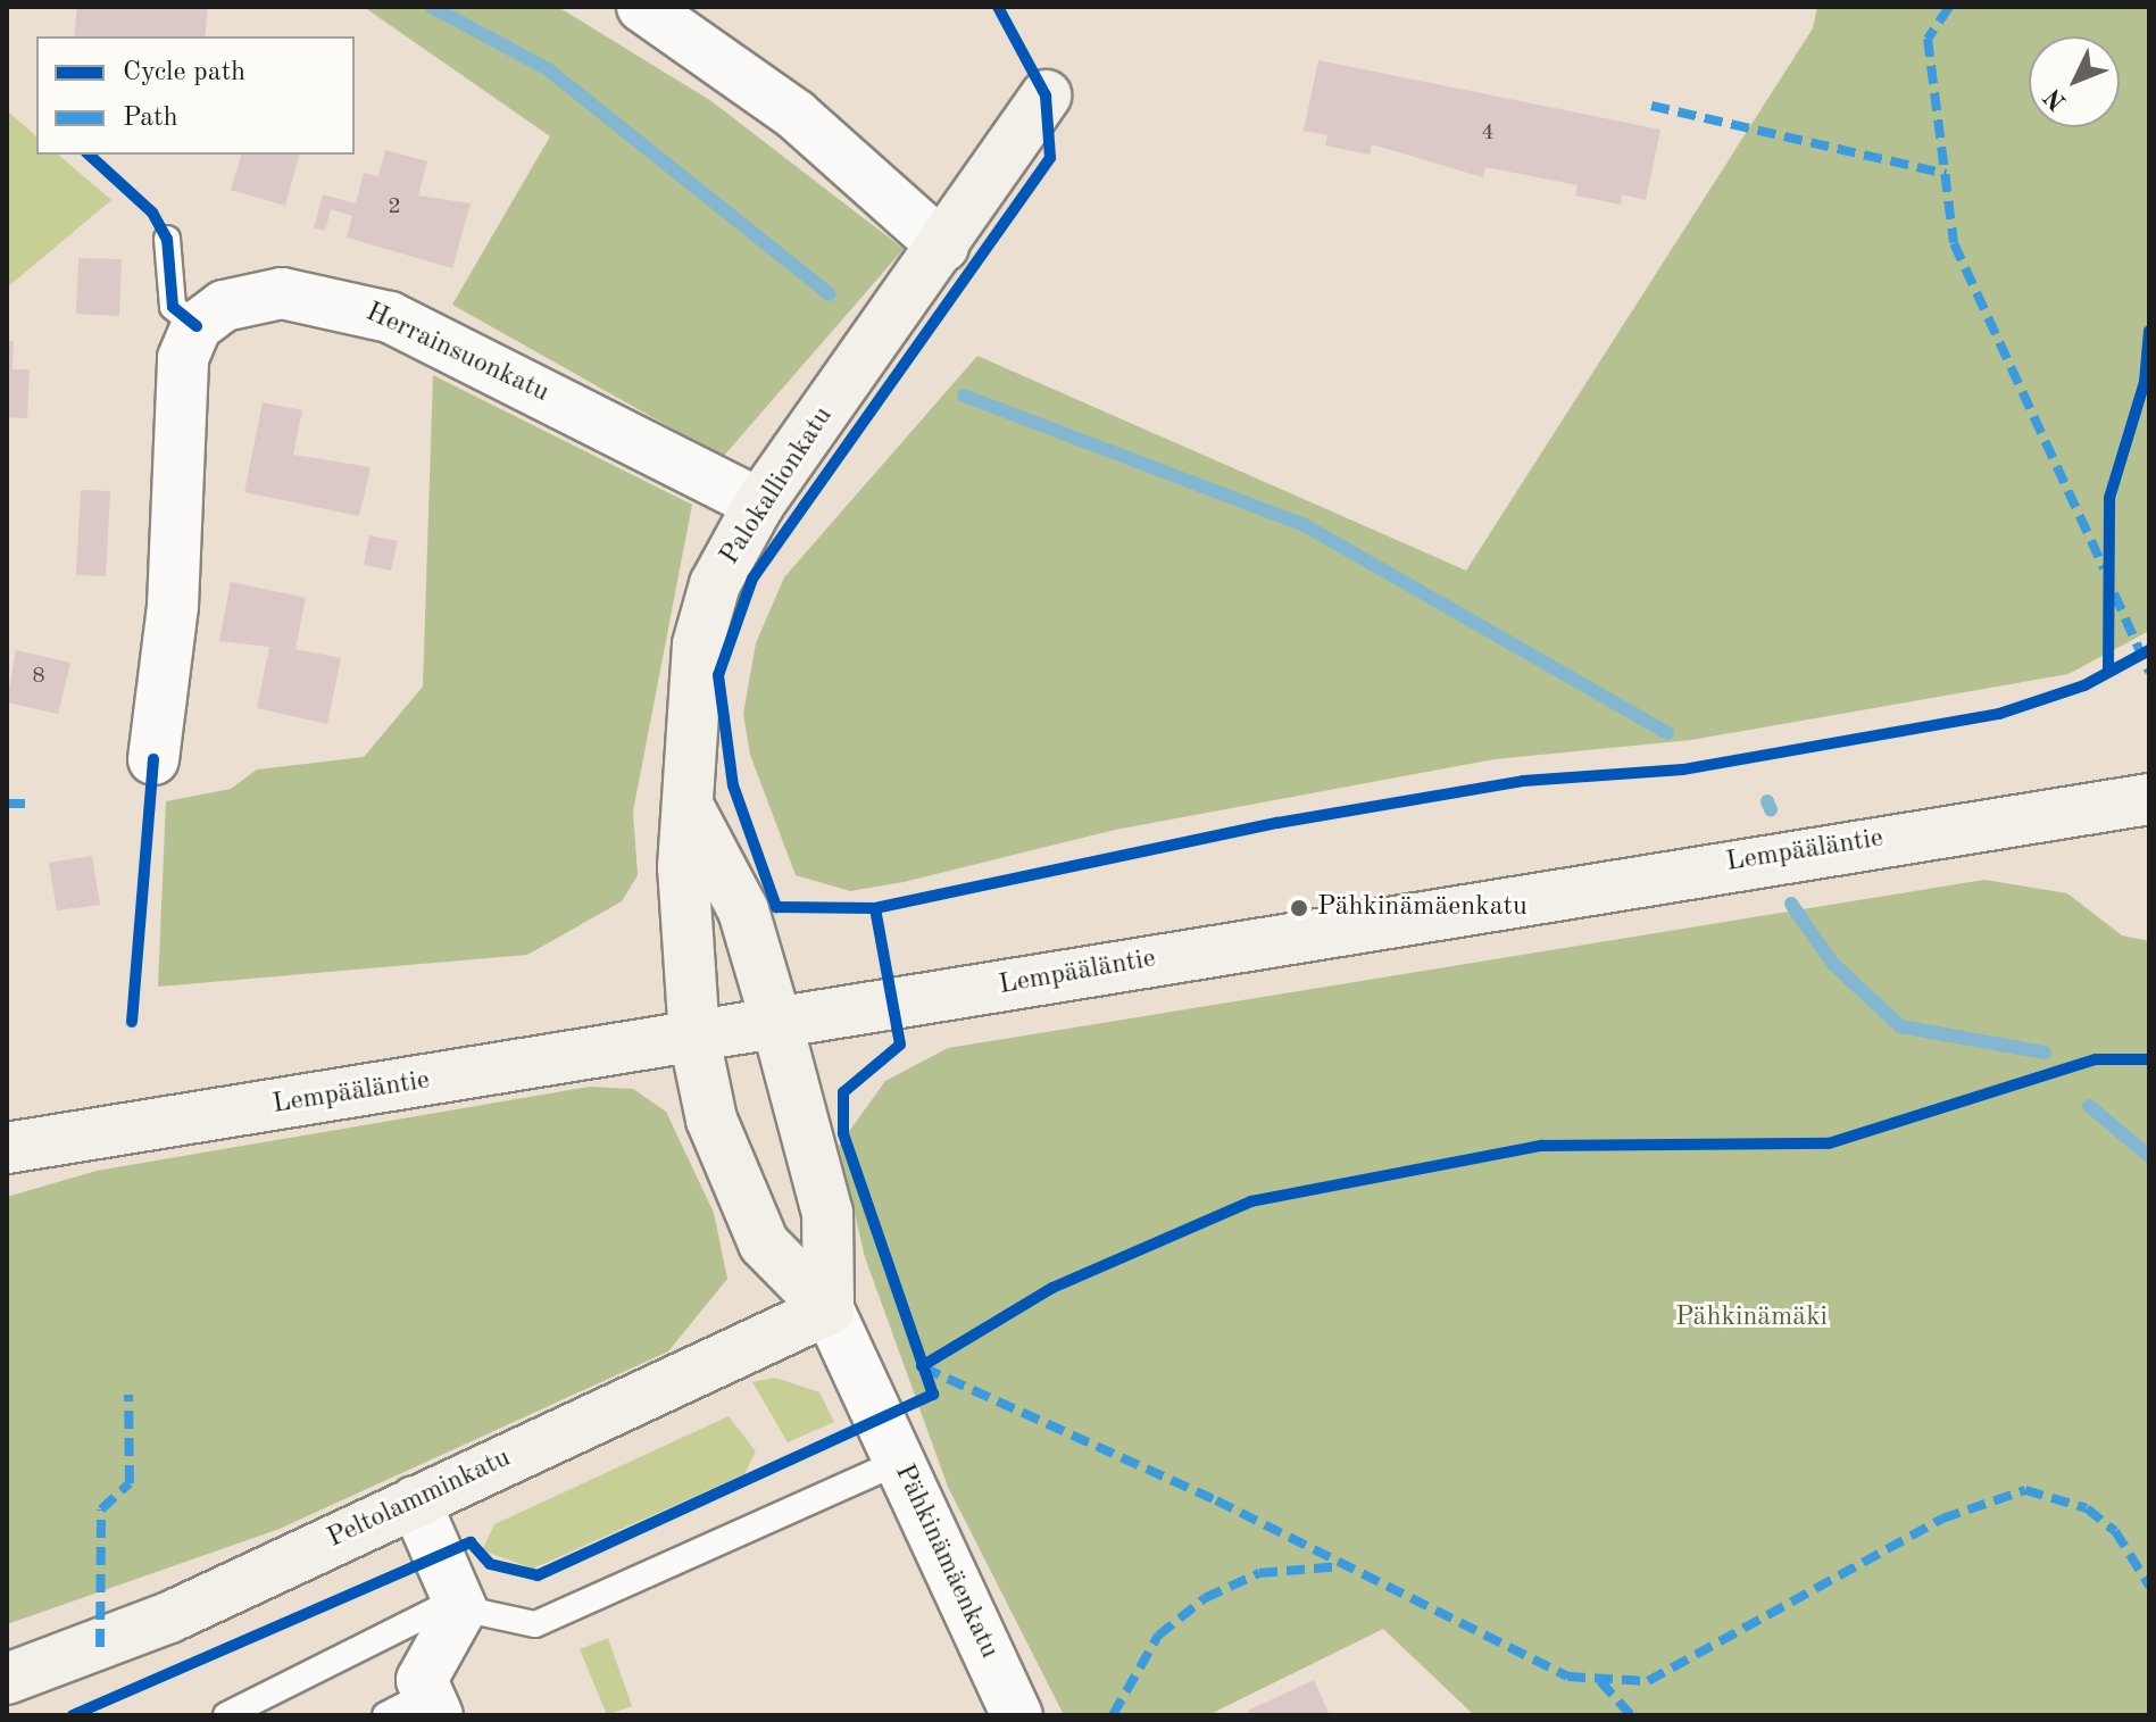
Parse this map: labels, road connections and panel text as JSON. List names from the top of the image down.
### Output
{
  "streets": {
    "street": [
      "Herrainsuonkatu",
      "Palokallionkatu",
      "Lempääläntie",
      "Peltolamminkatu",
      "Pähkinämäenkatu"
    ]
  },
  "crossings": [
    ["Herrainsuonkatu", "Palokallionkatu"],
    ["Palokallionkatu", "Lempääläntie"],
    ["Palokallionkatu", "Pähkinämäenkatu"],
    ["Lempääläntie", "Pähkinämäenkatu"],
    ["Peltolamminkatu", "Pähkinämäenkatu"]
  ],
  "parks": ["Pähkinämäki"],
  "places": ["Pähkinämäenkatu"],
  "house_numbers": ["4", "2", "8"],
  "legend": ["Cycle path", "Path"],
  "north": "bottom left"
}
